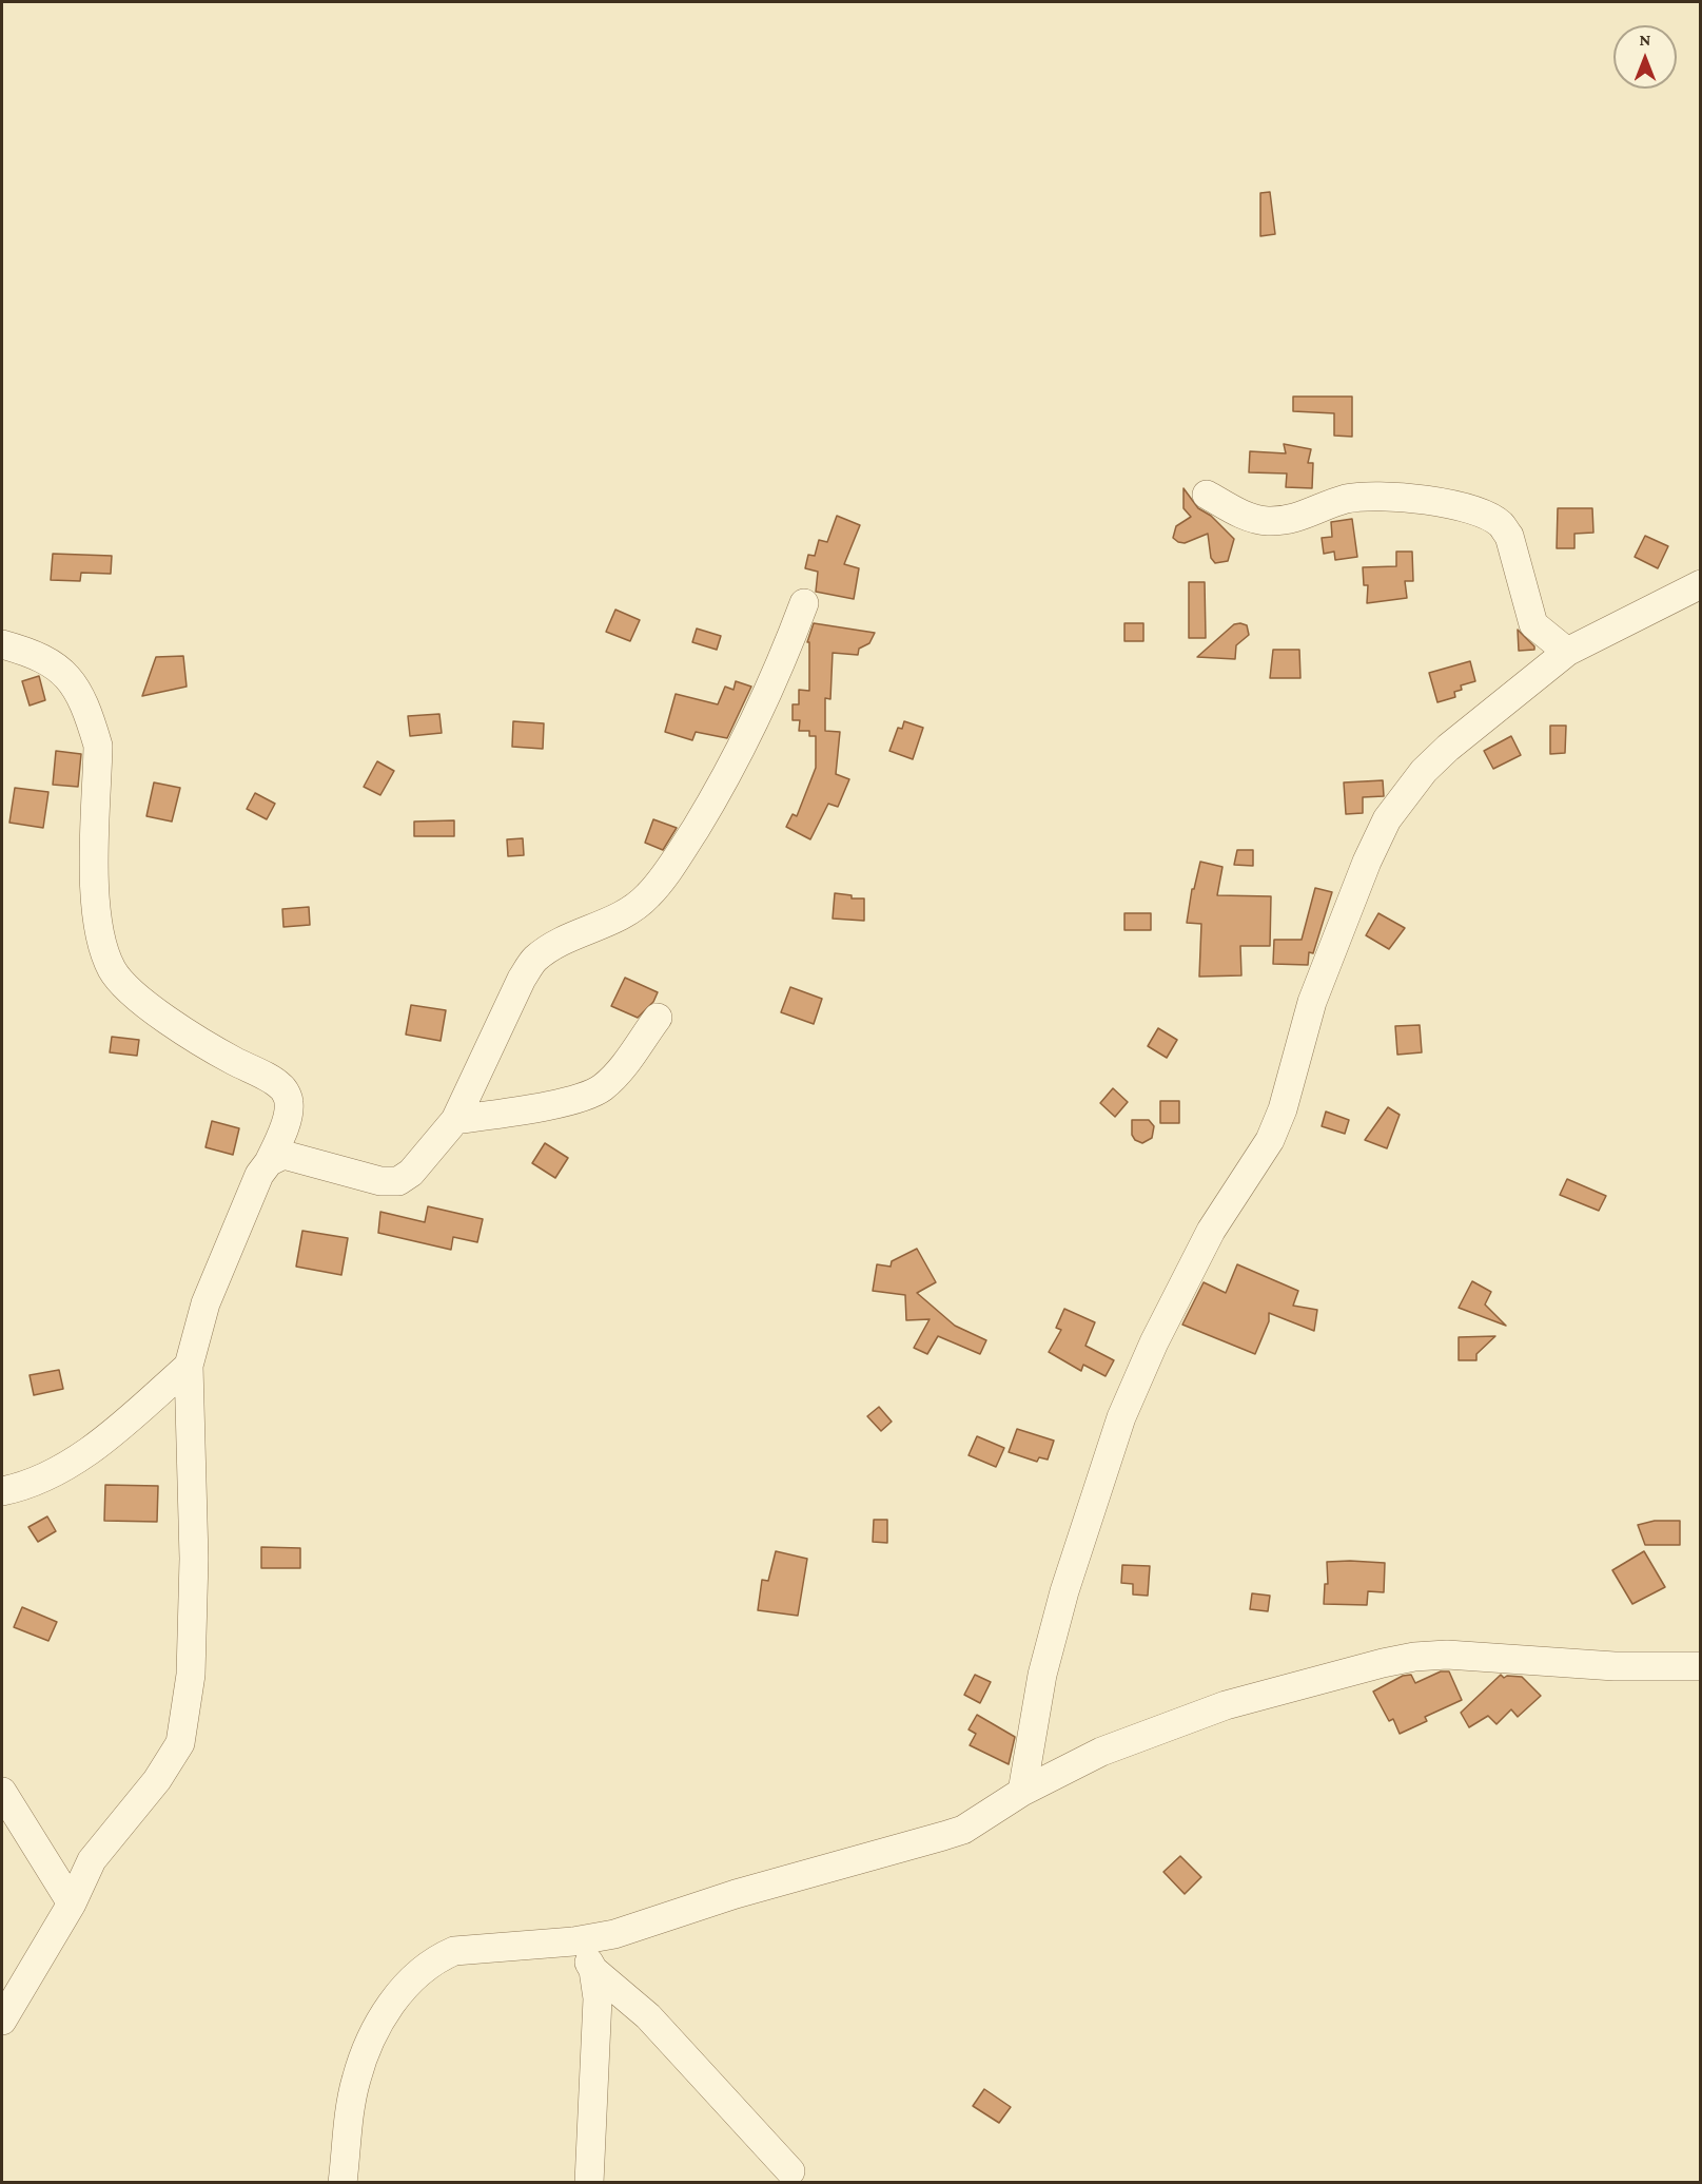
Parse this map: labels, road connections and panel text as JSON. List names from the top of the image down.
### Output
{
  "north": "top"
}
